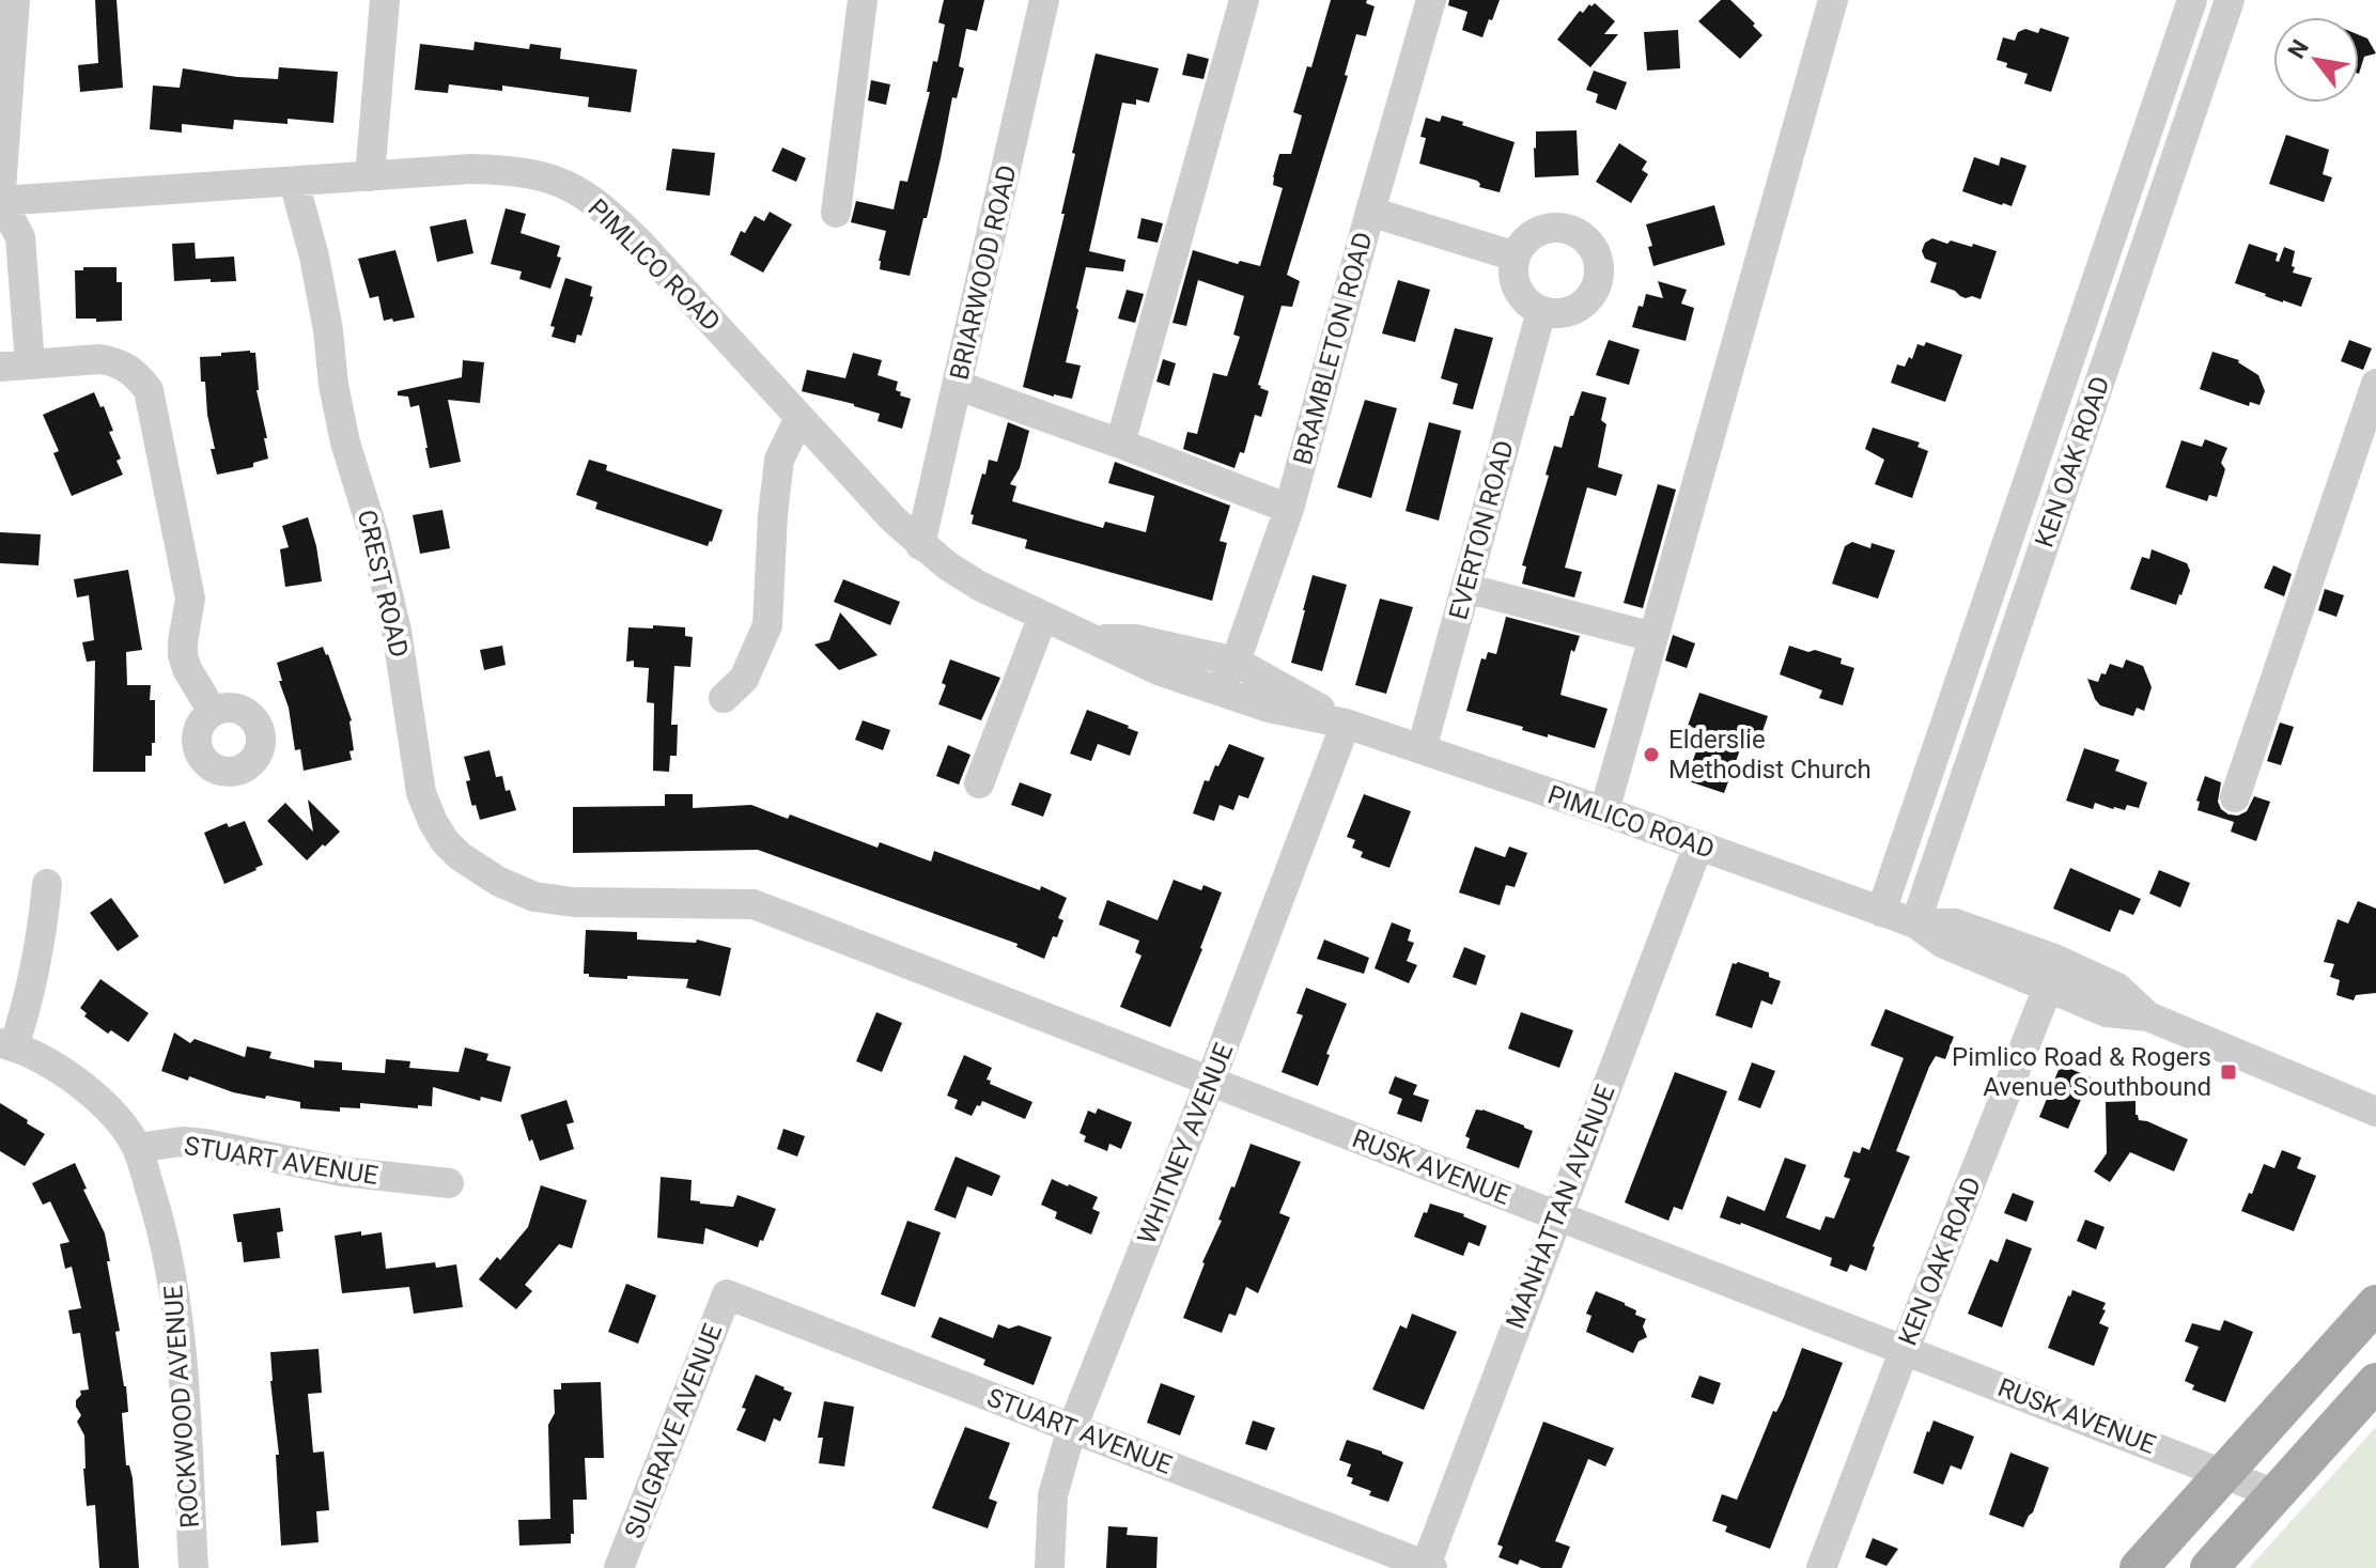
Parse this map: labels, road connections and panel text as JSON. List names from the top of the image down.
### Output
{
  "streets": {
    "street": [
      "PIMLICO ROAD",
      "BRIARWOOD ROAD",
      "BRAMBLETON ROAD",
      "KEN OAK ROAD",
      "EVERTON ROAD",
      "CREST ROAD",
      "WHITNEY AVENUE",
      "STUART AVENUE",
      "RUSK AVENUE",
      "MANHATTAN AVENUE",
      "ROCKWOOD AVENUE",
      "SULGRAVE AVENUE"
    ]
  },
  "crossings": [
    ["PIMLICO ROAD", "BRIARWOOD ROAD"],
    ["PIMLICO ROAD", "BRAMBLETON ROAD"],
    ["PIMLICO ROAD", "KEN OAK ROAD"],
    ["PIMLICO ROAD", "EVERTON ROAD"],
    ["PIMLICO ROAD", "CREST ROAD"],
    ["PIMLICO ROAD", "WHITNEY AVENUE"],
    ["PIMLICO ROAD", "MANHATTAN AVENUE"],
    ["KEN OAK ROAD", "RUSK AVENUE"],
    ["CREST ROAD", "RUSK AVENUE"],
    ["WHITNEY AVENUE", "STUART AVENUE"],
    ["WHITNEY AVENUE", "RUSK AVENUE"],
    ["STUART AVENUE", "MANHATTAN AVENUE"],
    ["STUART AVENUE", "ROCKWOOD AVENUE"],
    ["STUART AVENUE", "SULGRAVE AVENUE"],
    ["RUSK AVENUE", "MANHATTAN AVENUE"]
  ],
  "places": {
    "other": ["Elderslie Methodist Church"],
    "transit": ["Pimlico Road & Rogers Avenue Southbound"]
  },
  "north": "top left"
}
